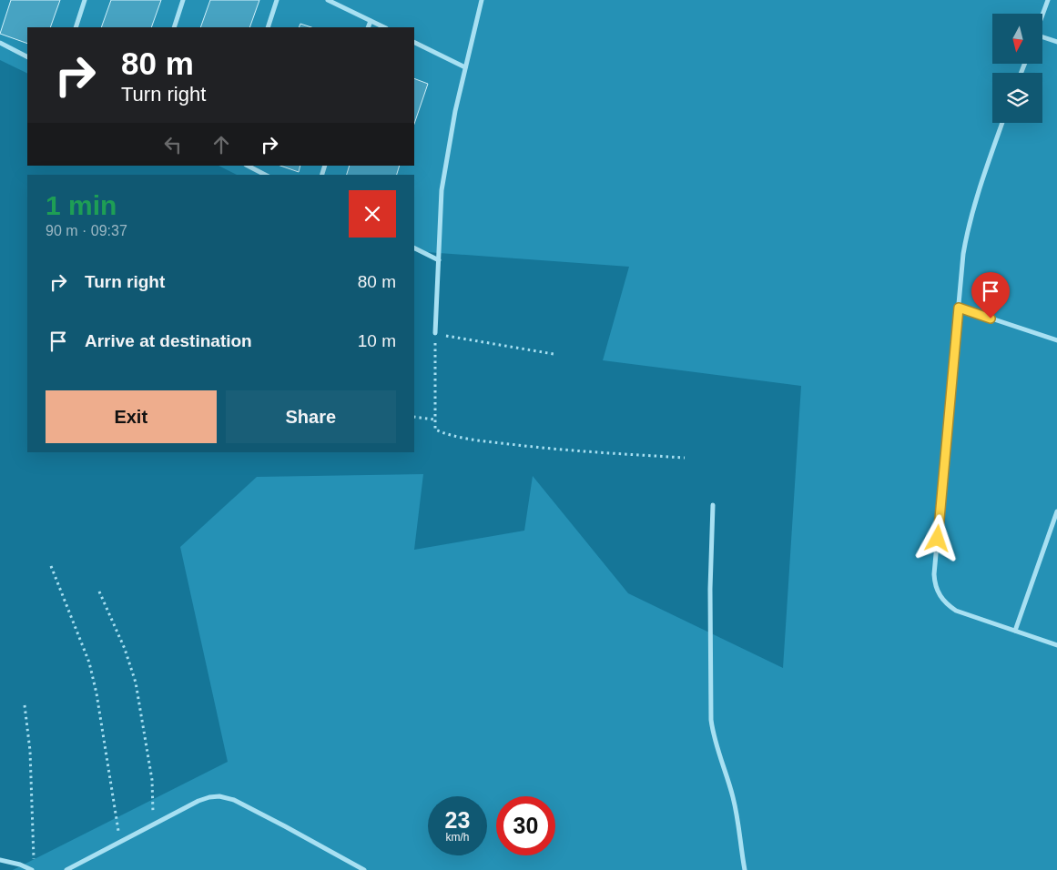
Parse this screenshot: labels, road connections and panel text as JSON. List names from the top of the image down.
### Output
{
  "north": "bottom",
  "page": {
    "turn": ["80 m", "Turn right"],
    "heading": ["1 min", "90 m · 09:37"],
    "list": [
      {
        "name": "Turn right",
        "value": "80 m"
      },
      {
        "name": "Arrive at destination",
        "value": "10 m"
      }
    ],
    "buttons": ["Exit", "Share"],
    "speed": "23 km/h",
    "limit": "30"
  }
}
